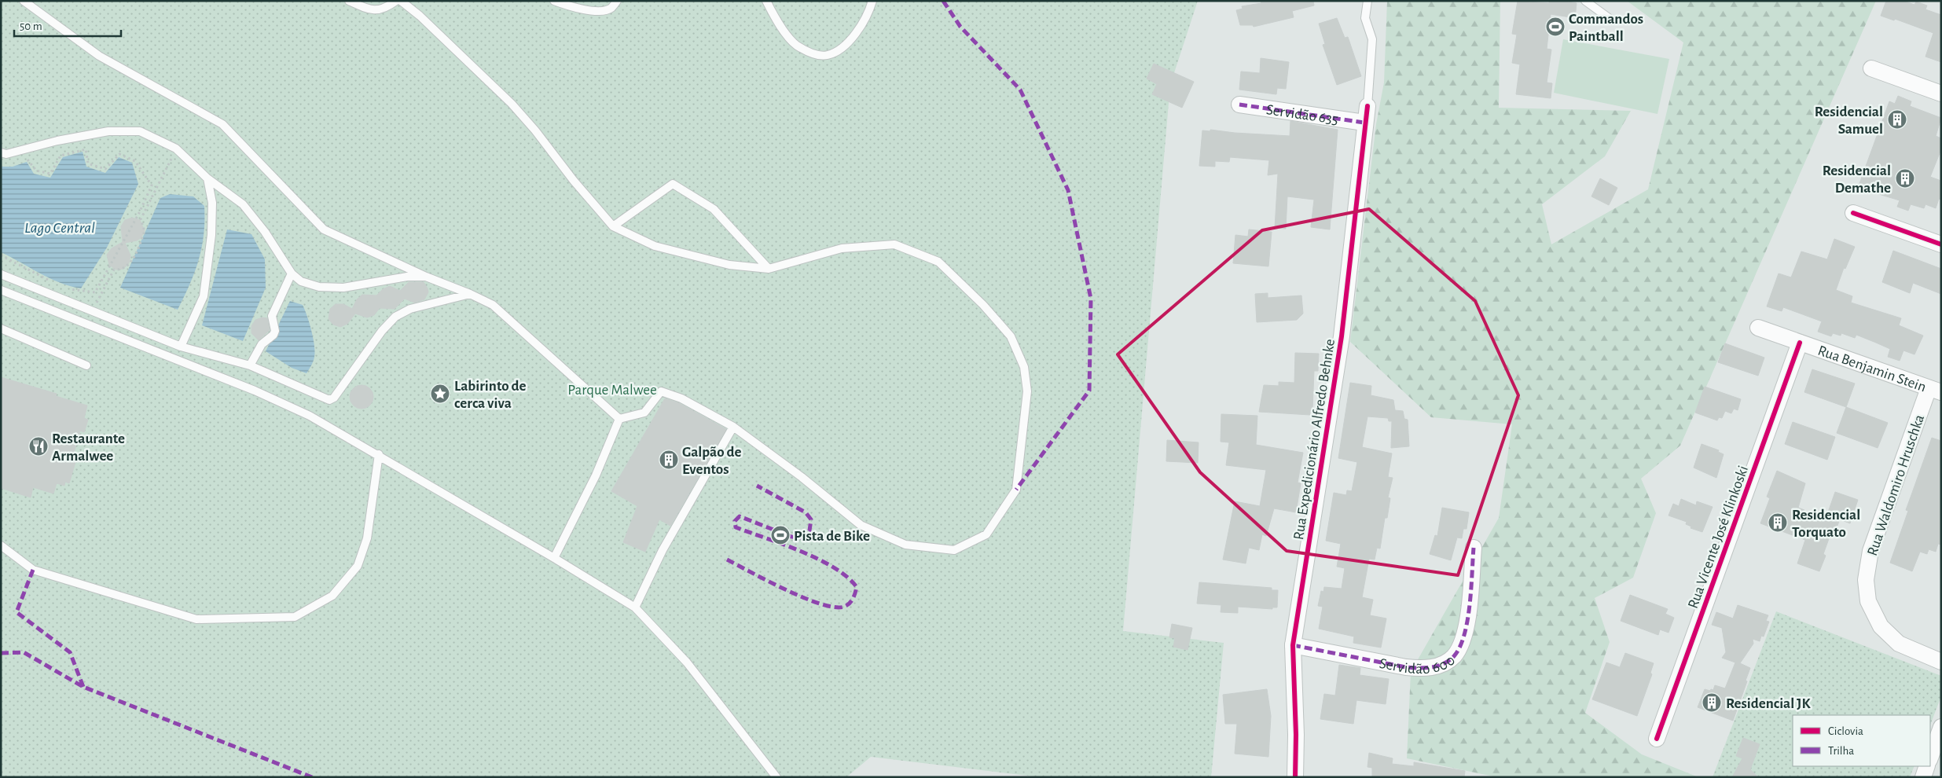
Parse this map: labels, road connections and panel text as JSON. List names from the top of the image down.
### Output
{
  "streets": {
    "street": [
      "Servidão 635",
      "Rua Benjamin Stein",
      "Rua Expedicionário Alfredo Behnke",
      "Rua Waldomiro Hruschka",
      "Rua Vicente José Klinkoski",
      "Servidão 600"
    ]
  },
  "crossings": [
    ["Servidão 635", "Rua Expedicionário Alfredo Behnke"],
    ["Rua Benjamin Stein", "Rua Waldomiro Hruschka"],
    ["Rua Benjamin Stein", "Rua Vicente José Klinkoski"],
    ["Rua Expedicionário Alfredo Behnke", "Servidão 600"]
  ],
  "water": ["Lago Central"],
  "parks": ["Parque Malwee"],
  "places": {
    "sports": ["Commandos Paintball", "Pista de Bike"],
    "building": [
      "Residencial Samuel",
      "Residencial Demathe",
      "Galpão de Eventos",
      "Residencial Torquato",
      "Residencial JK"
    ],
    "place": ["Labirinto de cerca viva"],
    "restaurant": ["Restaurante Armalwee"]
  },
  "legend": ["Ciclovia", "Trilha"],
  "scale_bar": "50 m"
}
